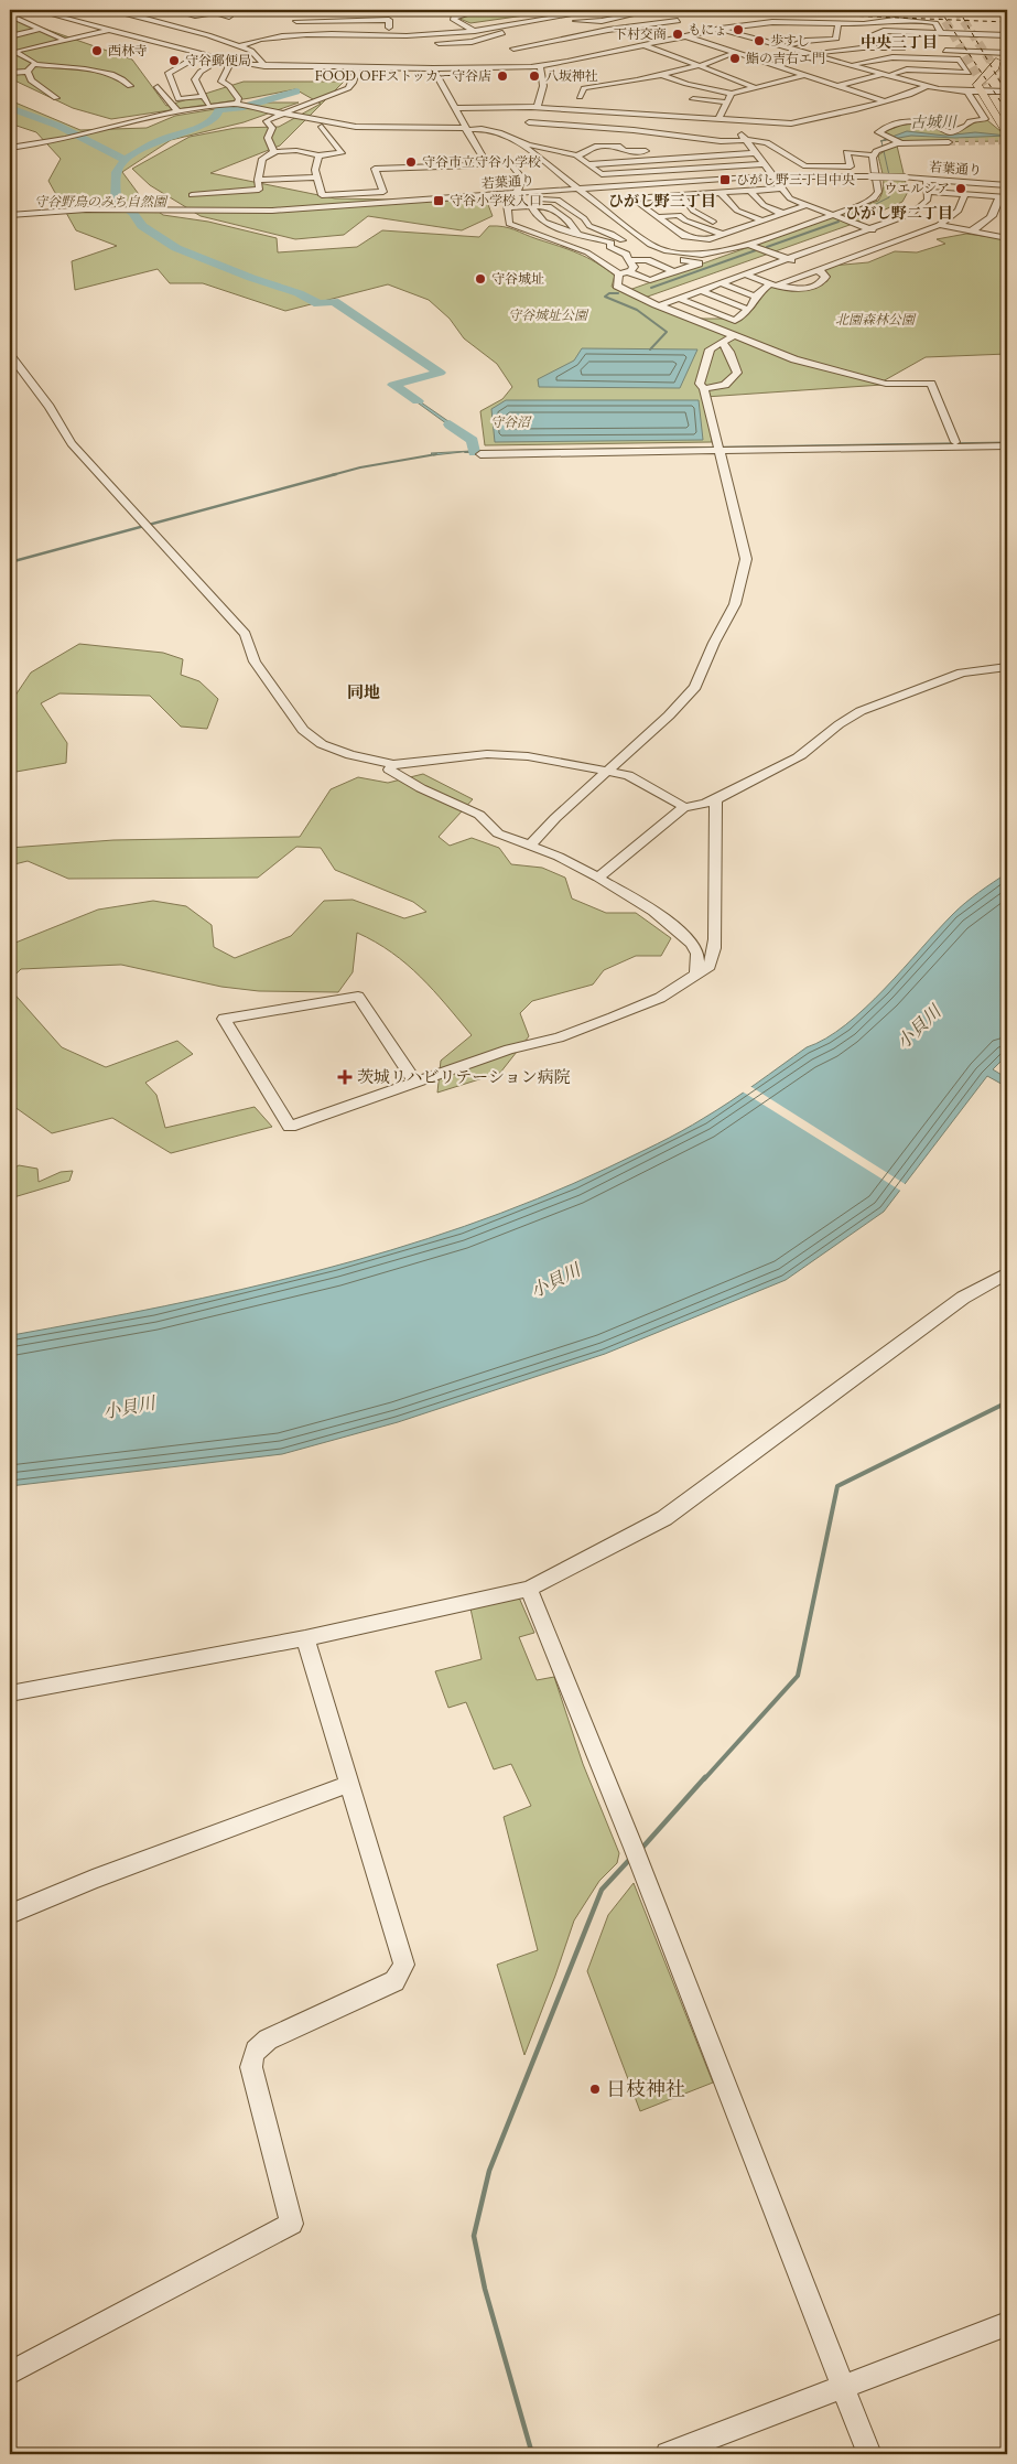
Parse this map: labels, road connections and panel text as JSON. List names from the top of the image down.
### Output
{
  "streets": {
    "street": ["若葉通り"]
  },
  "districts": [
    "中央三丁目",
    "ひがし野三丁目",
    "ひがし野二丁目",
    "同地"
  ],
  "water": ["古城川", "小貝川"],
  "parks": [
    "守谷野鳥のみち自然園",
    "守谷城址公園",
    "北園森林公園",
    "守谷沼"
  ],
  "places": {
    "other": [
      "もにょ",
      "下村交商",
      "歩すし",
      "西林寺",
      "鮨の吉右エ門",
      "守谷郵便局",
      "FOOD OFFストッカー守谷店",
      "八坂神社",
      "守谷市立守谷小学校",
      "ウエルシア",
      "守谷城址",
      "日枝神社"
    ],
    "transit": ["ひがし野三丁目中央", "守谷小学校入口"],
    "health": ["茨城リハビリテーション病院"]
  }
}
